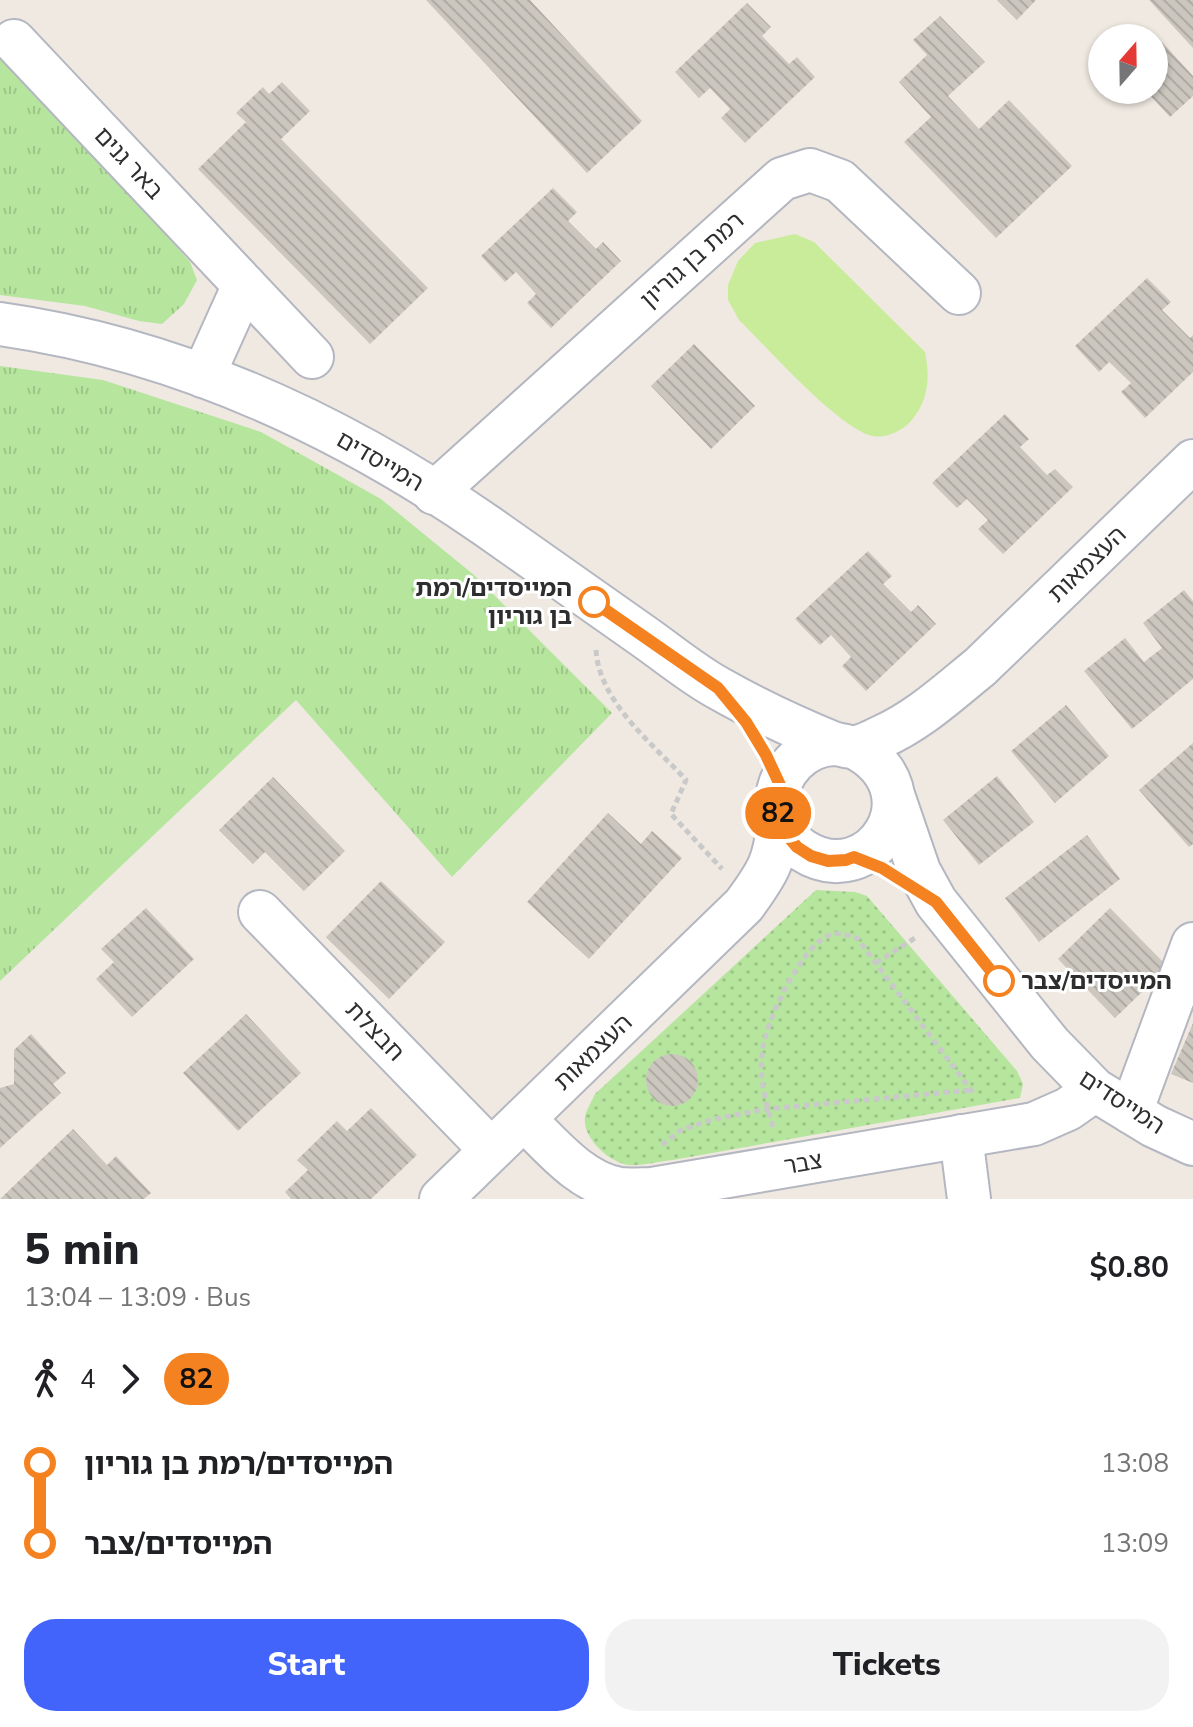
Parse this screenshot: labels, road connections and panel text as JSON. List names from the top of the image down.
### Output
{
  "streets": {
    "street": [
      "באר גנים",
      "רמת בן גוריון",
      "המייסדים",
      "העצמאות",
      "חבצלת",
      "צבר"
    ]
  },
  "crossings": [
    ["רמת בן גוריון", "המייסדים"],
    ["המייסדים", "העצמאות"],
    ["המייסדים", "צבר"],
    ["העצמאות", "חבצלת"],
    ["העצמאות", "צבר"]
  ],
  "places": ["המייסדים/רמת בן גוריון", "המייסדים/צבר"],
  "lines": ["bus line 82"],
  "north": "top",
  "page": {
    "on_map": "82",
    "heading": ["5 min", "13:04 – 13:09 · Bus", "$0.80"],
    "legs": ["4", "82"],
    "list": [
      {
        "name": "המייסדים/רמת בן גוריון",
        "value": "13:08"
      },
      {
        "name": "המייסדים/צבר",
        "value": "13:09"
      }
    ],
    "buttons": ["Start", "Tickets"]
  }
}
